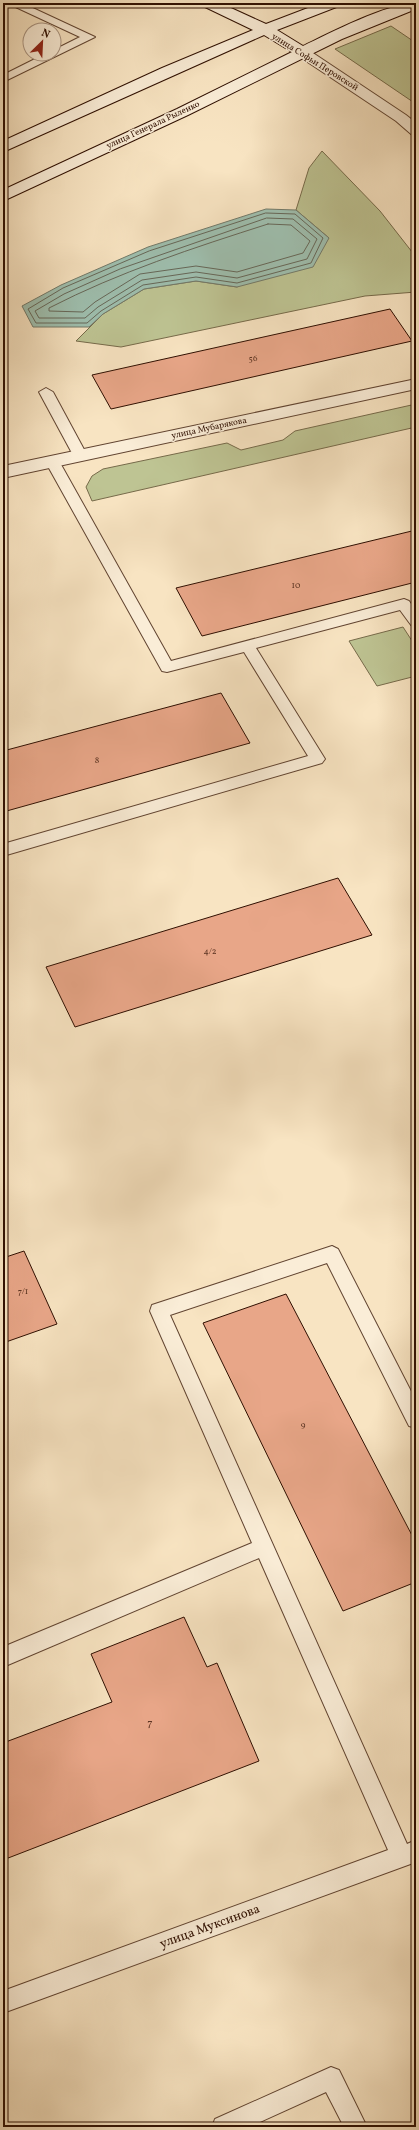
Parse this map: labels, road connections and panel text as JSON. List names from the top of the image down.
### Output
{
  "streets": {
    "main road": ["улица Софьи Перовской", "улица Генерала Рыленко", "улица Мубарякова"],
    "lane": ["улица Муксинова"]
  },
  "crossings": [
    ["улица Софьи Перовской", "улица Генерала Рыленко"]
  ],
  "house_numbers": [
    "56",
    "10",
    "8",
    "4/2",
    "7/1",
    "9",
    "7"
  ],
  "north": "top right"
}
